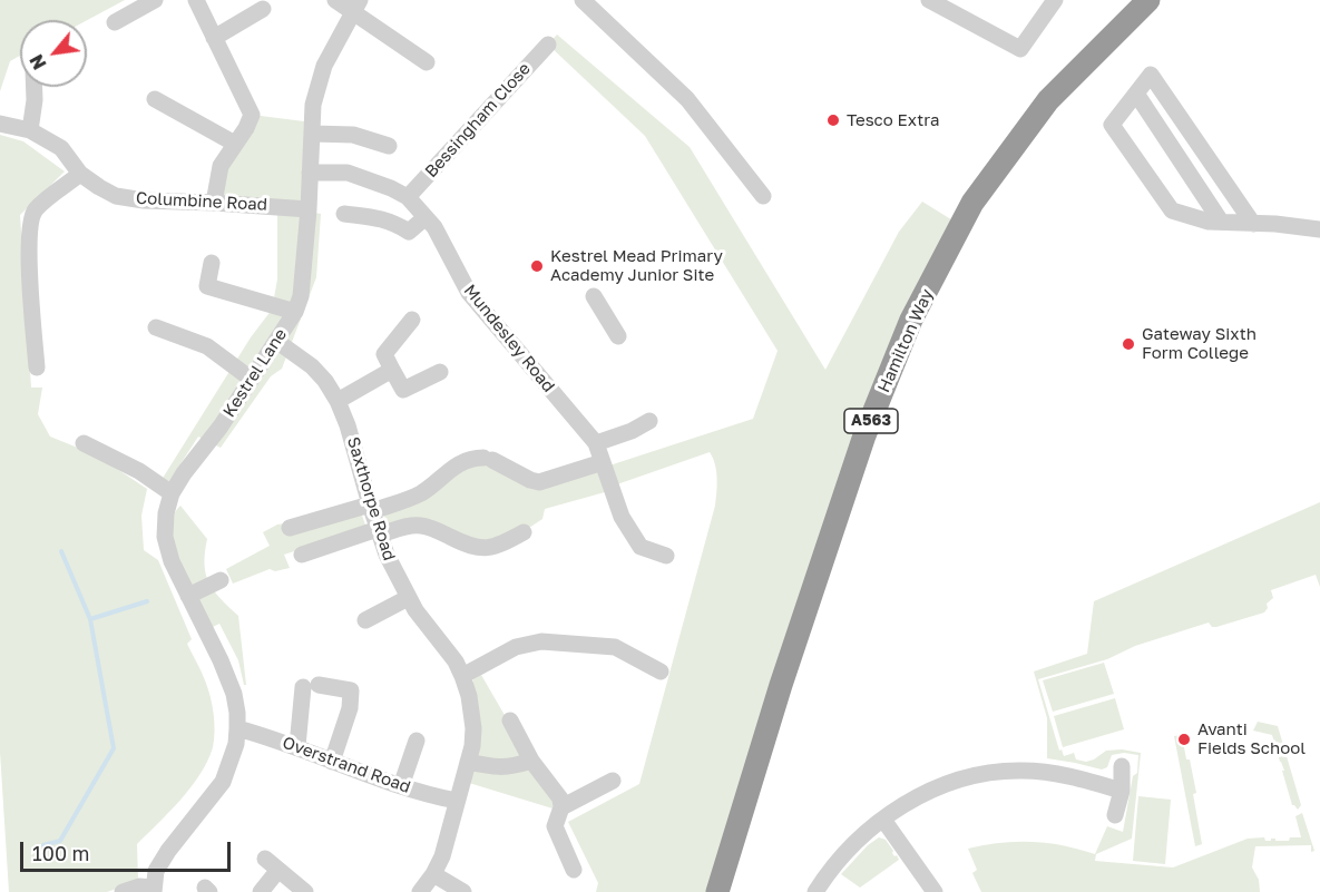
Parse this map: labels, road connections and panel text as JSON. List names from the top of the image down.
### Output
{
  "streets": {
    "highway": ["Hamilton Way", "A563"],
    "street": [
      "Bessingham Close",
      "Columbine Road",
      "Mundesley Road",
      "Kestrel Lane",
      "Saxthorpe Road",
      "Overstrand Road"
    ]
  },
  "crossings": [
    ["Bessingham Close", "Mundesley Road"],
    ["Columbine Road", "Kestrel Lane"],
    ["Mundesley Road", "Kestrel Lane"],
    ["Kestrel Lane", "Saxthorpe Road"],
    ["Kestrel Lane", "Overstrand Road"],
    ["Saxthorpe Road", "Overstrand Road"]
  ],
  "places": [
    "Tesco Extra",
    "Kestrel Mead Primary Academy Junior Site",
    "Gateway Sixth Form College",
    "Avanti Fields School"
  ],
  "scale_bar": "100 m",
  "north": "bottom left"
}
